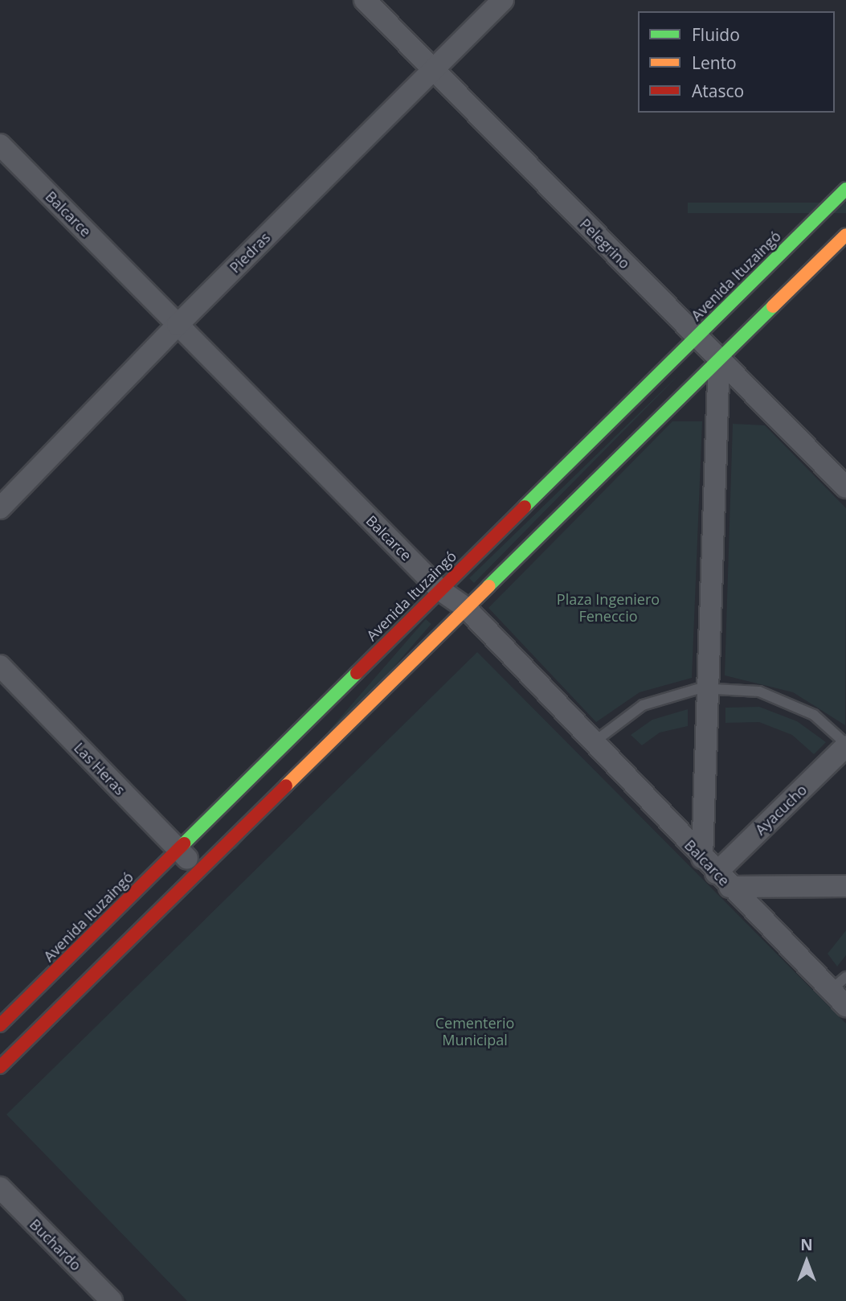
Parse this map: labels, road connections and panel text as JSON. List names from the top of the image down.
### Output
{
  "streets": {
    "main road": ["Avenida Ituzaingó"],
    "street": [
      "Balcarce",
      "Pelegrino",
      "Piedras",
      "Las Heras",
      "Ayacucho",
      "Buchardo"
    ]
  },
  "crossings": [
    ["Balcarce", "Piedras"],
    ["Balcarce", "Avenida Ituzaingó"],
    ["Balcarce", "Ayacucho"],
    ["Pelegrino", "Piedras"],
    ["Pelegrino", "Avenida Ituzaingó"],
    ["Avenida Ituzaingó", "Las Heras"]
  ],
  "parks": ["Plaza Ingeniero Feneccio", "Cementerio Municipal"],
  "legend": ["Fluido", "Lento", "Atasco"],
  "north": "top"
}
